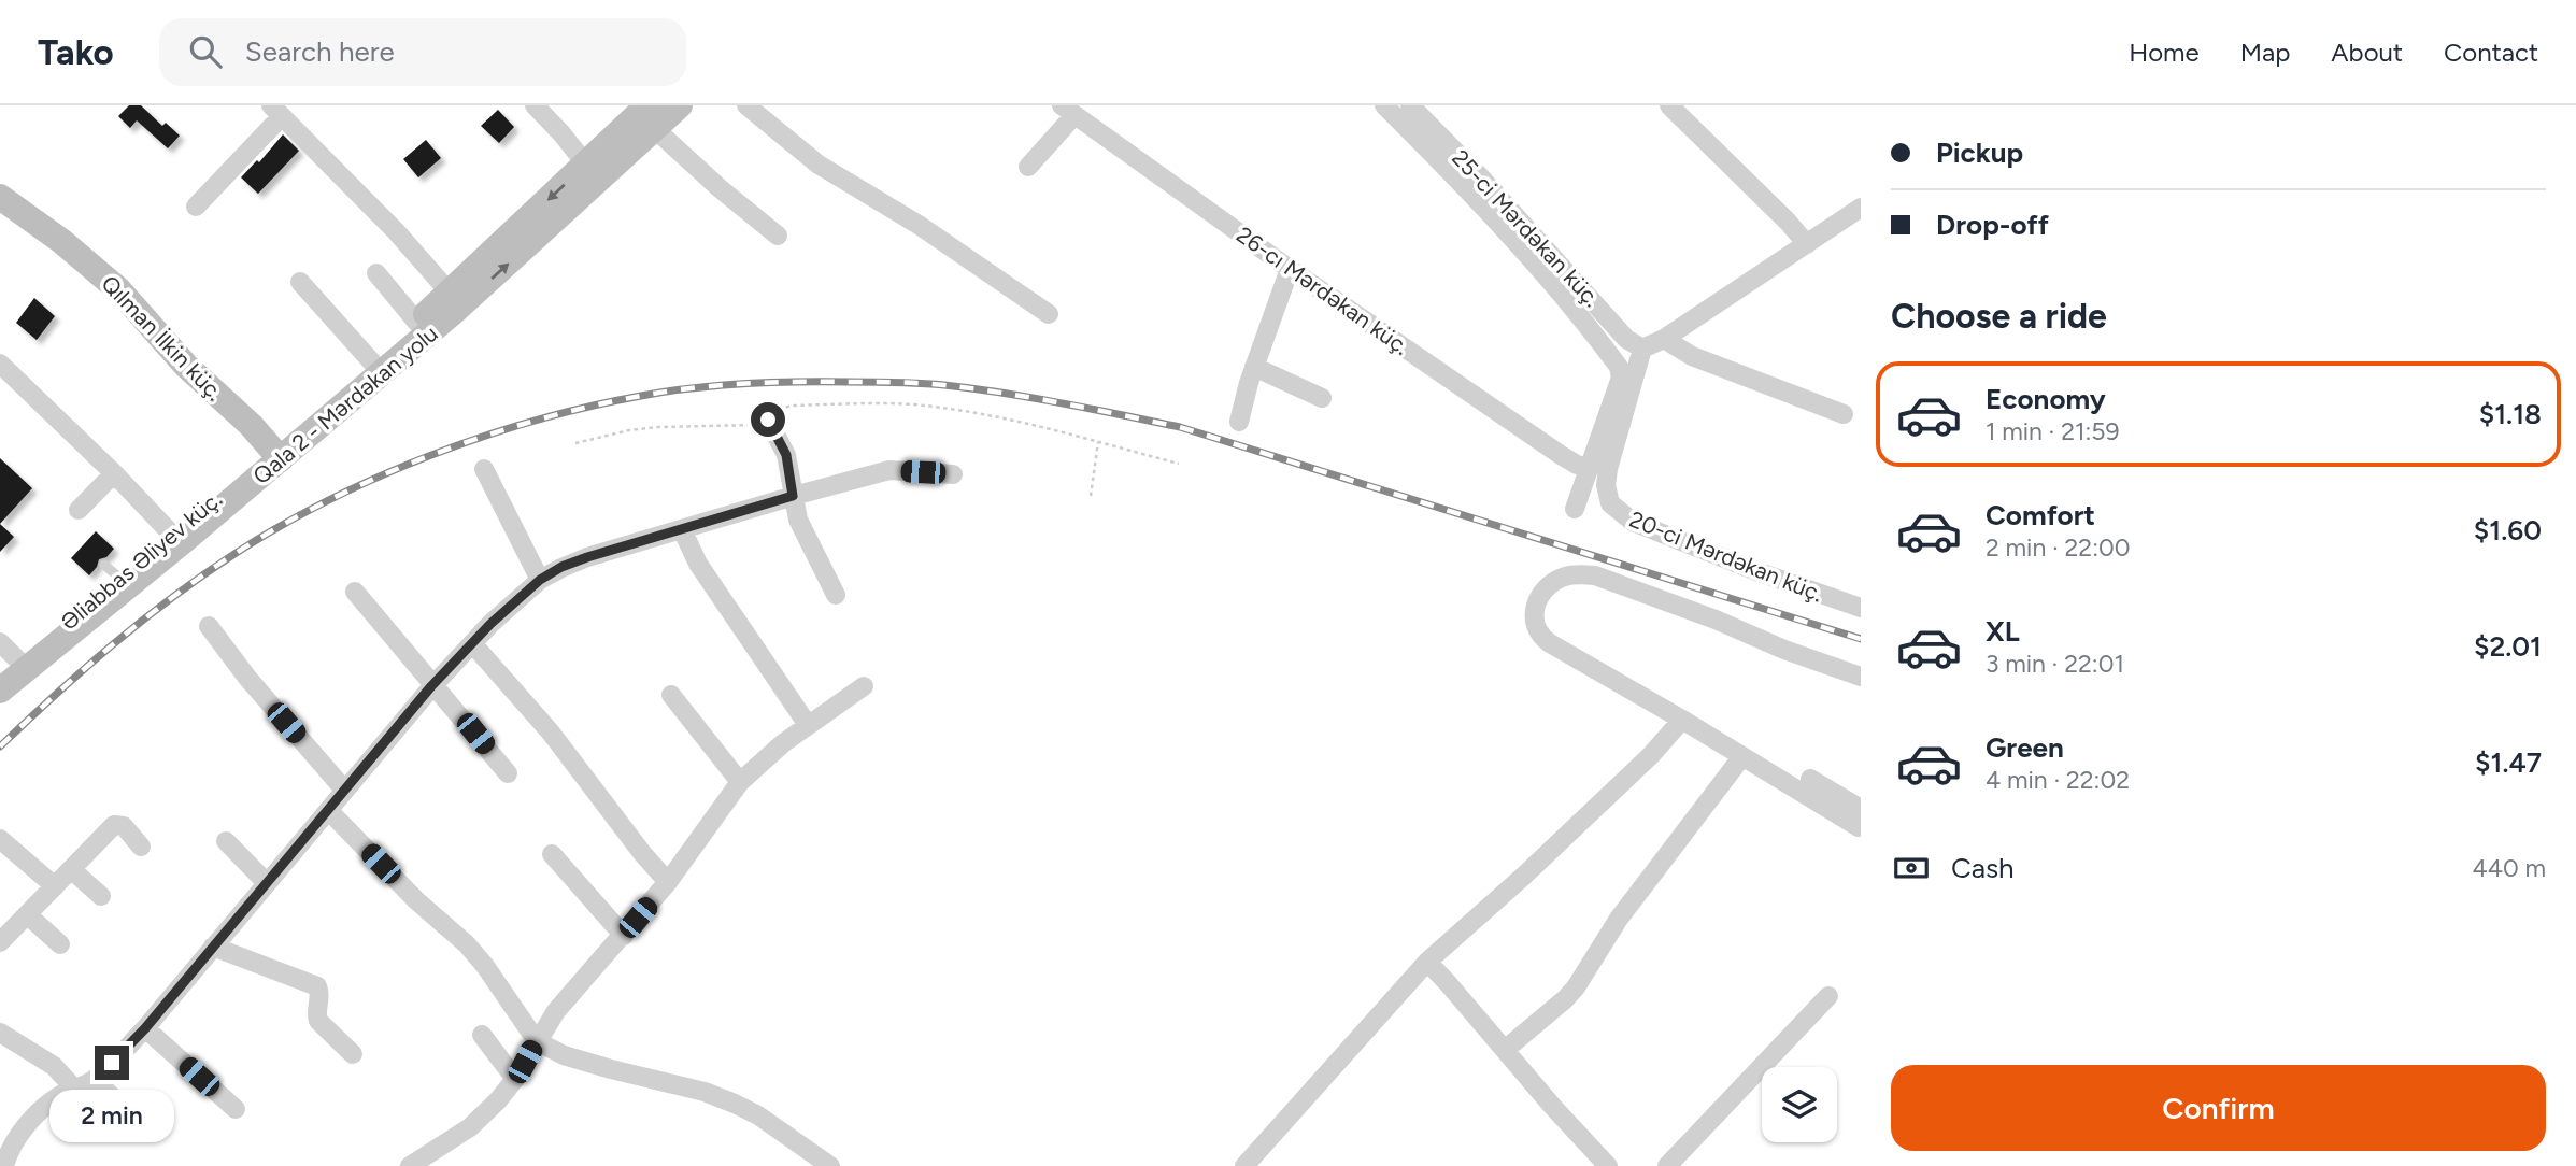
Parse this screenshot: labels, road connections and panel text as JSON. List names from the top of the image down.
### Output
{
  "streets": {
    "main road": ["Qılman İlkin küç.", "Qala 2 - Mərdəkan yolu", "Əliabbas Əliyev küç."],
    "street": ["25-ci Mərdəkan küç.", "26-cı Mərdəkan küç.", "20-ci Mərdəkan küç."]
  },
  "crossings": [
    ["25-ci Mərdəkan küç.", "20-ci Mərdəkan küç."],
    ["Qılman İlkin küç.", "Qala 2 - Mərdəkan yolu"],
    ["Qılman İlkin küç.", "Əliabbas Əliyev küç."],
    ["Qala 2 - Mərdəkan yolu", "Əliabbas Əliyev küç."]
  ],
  "one_way": ["Qala 2 - Mərdəkan yolu"],
  "page": {
    "header": "Tako",
    "search": "Search here",
    "nav": [
      "Home",
      "Map",
      "About",
      "Contact"
    ],
    "banner": ["Pickup", "Drop-off"],
    "heading": "Choose a ride",
    "list": [
      {
        "name": "Economy",
        "note": "1 min · 21:59",
        "value": "$1.18"
      },
      {
        "name": "Comfort",
        "note": "2 min · 22:00",
        "value": "$1.60"
      },
      {
        "name": "XL",
        "note": "3 min · 22:01",
        "value": "$2.01"
      },
      {
        "name": "Green",
        "note": "4 min · 22:02",
        "value": "$1.47"
      }
    ],
    "pay": ["Cash", "440 m"],
    "buttons": "Confirm",
    "bubble": "2 min"
  }
}
